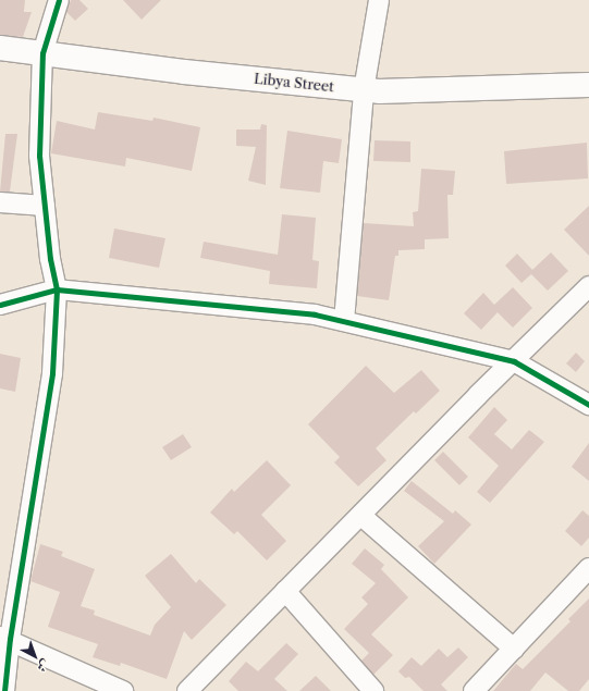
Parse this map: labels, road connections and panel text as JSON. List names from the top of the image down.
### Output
{
  "streets": {
    "main road": ["Libya Street"]
  },
  "north": "bottom right"
}
